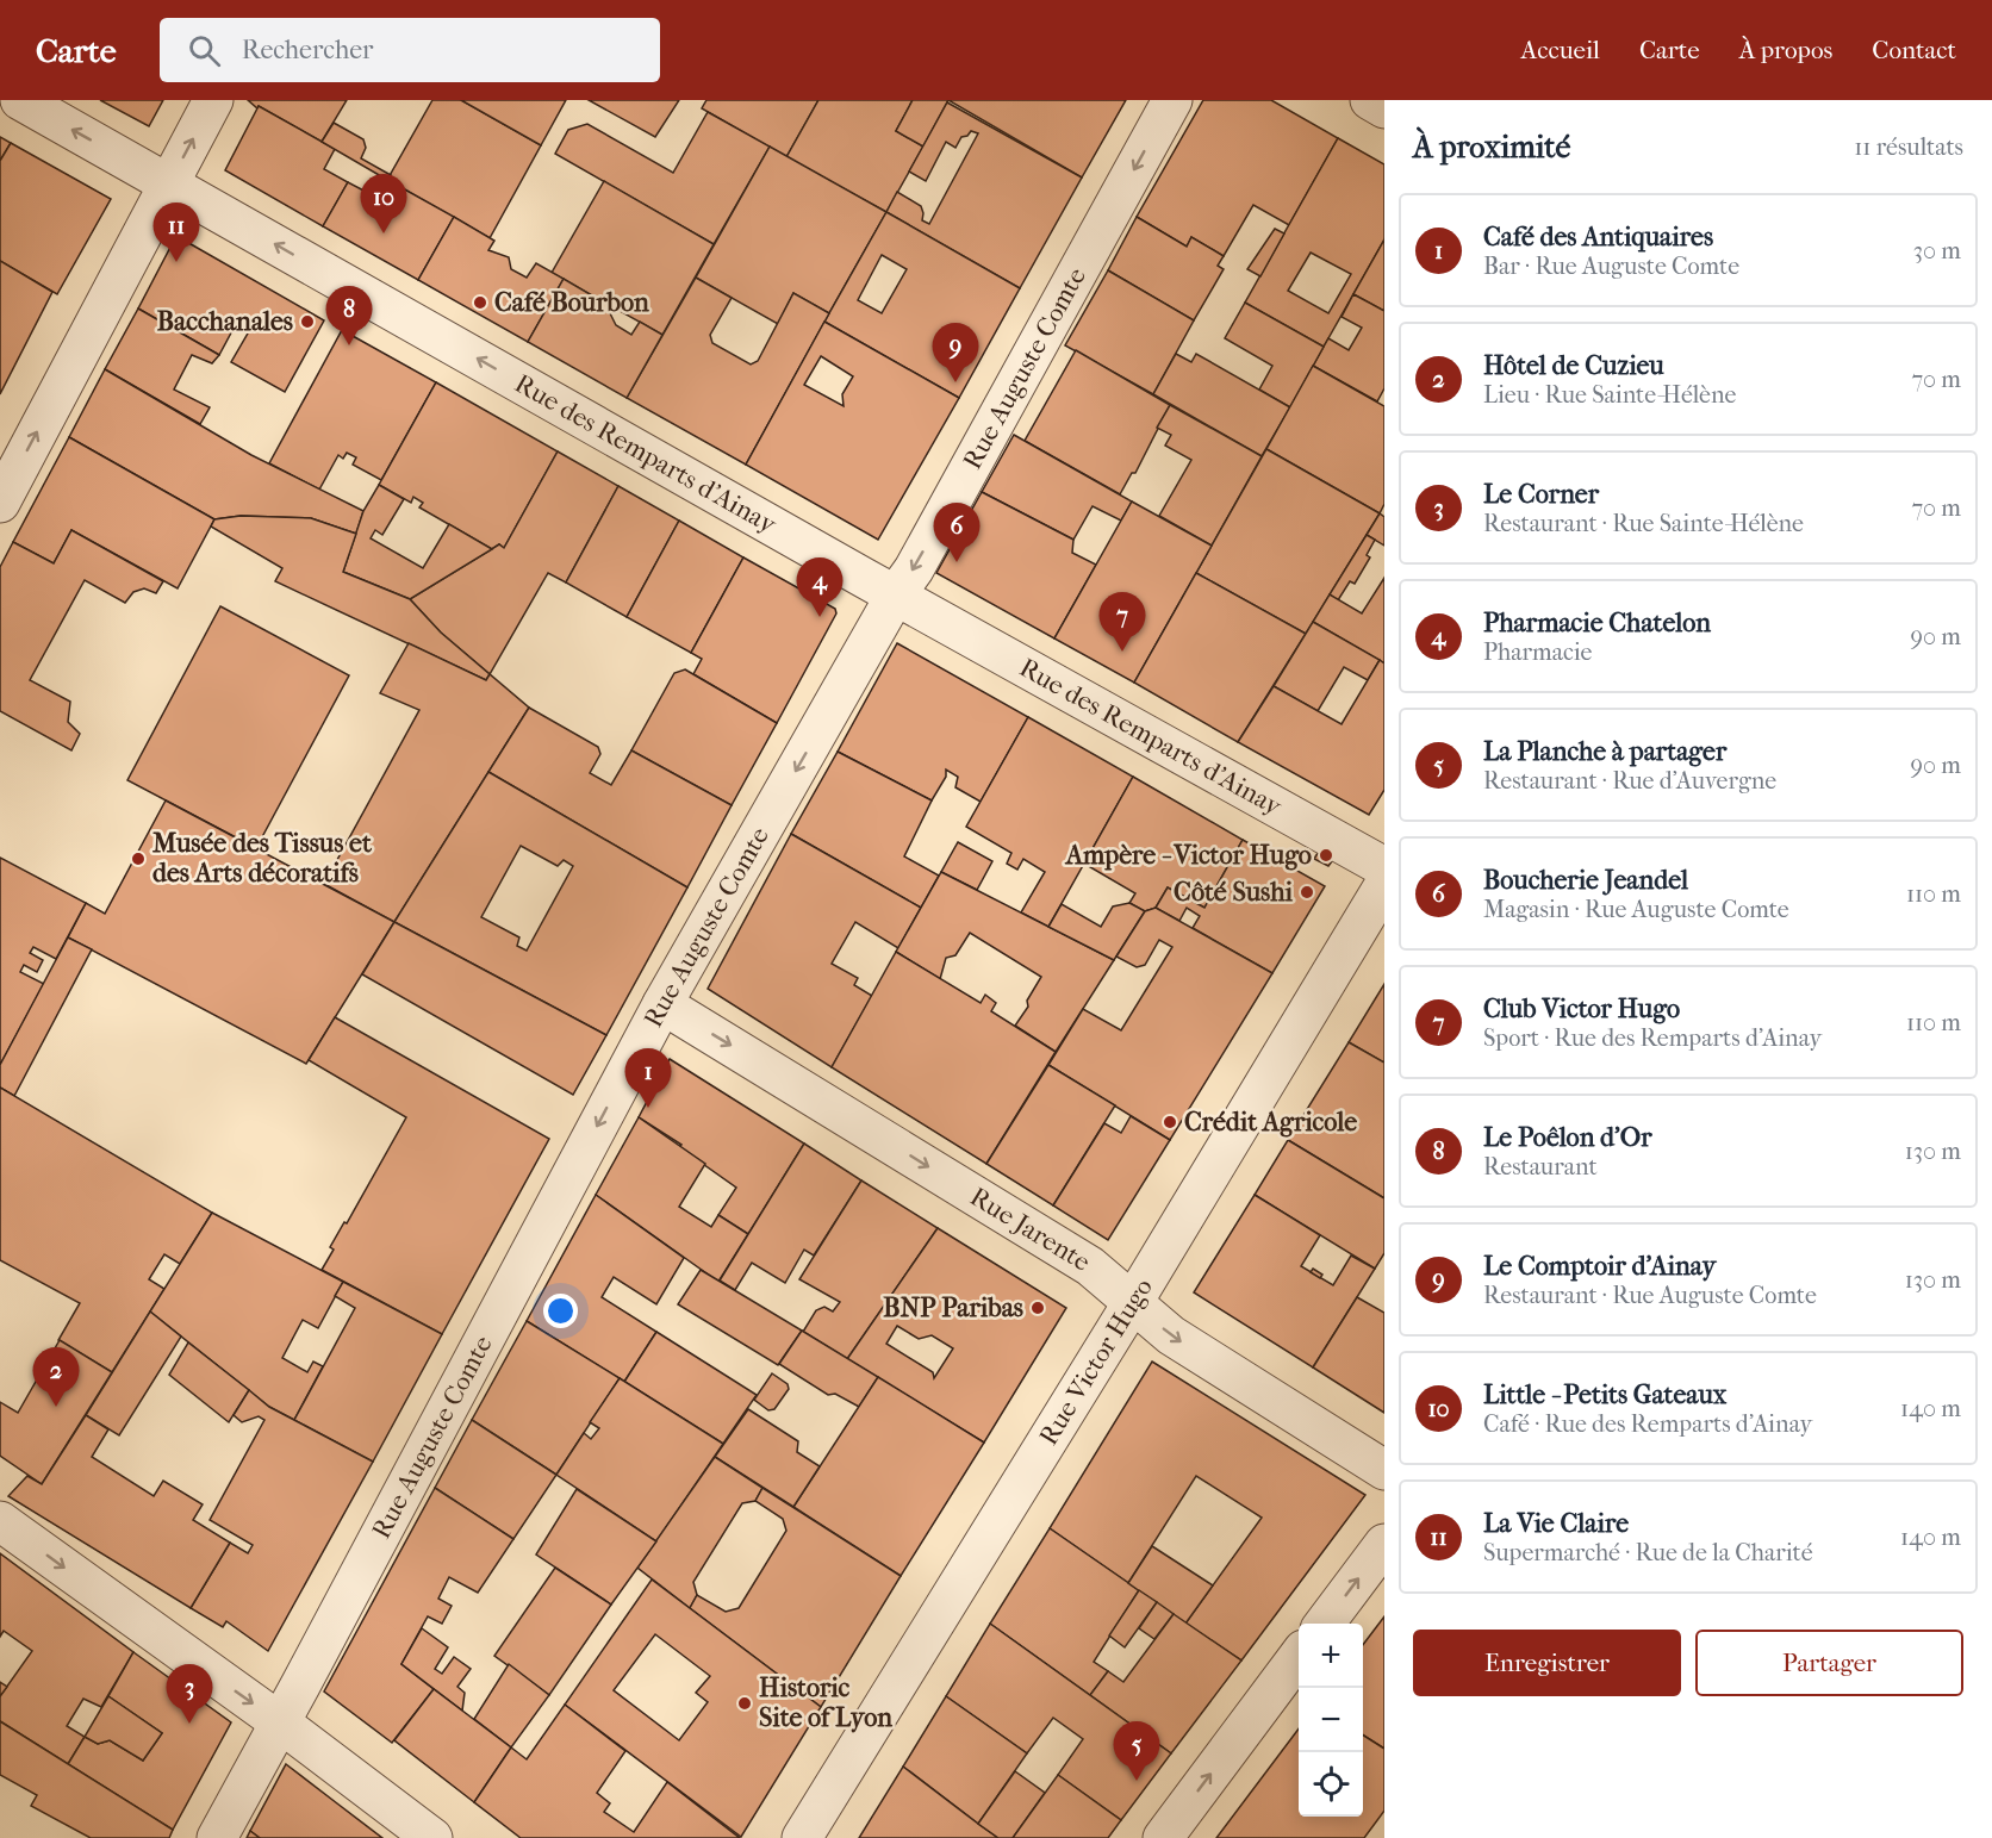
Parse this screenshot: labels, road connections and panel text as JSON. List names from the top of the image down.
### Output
{
  "streets": {
    "street": [
      "Rue Auguste Comte",
      "Rue des Remparts d'Ainay",
      "Rue Jarente",
      "Rue Victor Hugo"
    ]
  },
  "crossings": [
    ["Rue Auguste Comte", "Rue des Remparts d'Ainay"],
    ["Rue Auguste Comte", "Rue Jarente"],
    ["Rue Jarente", "Rue Victor Hugo"]
  ],
  "one_way": ["Rue Auguste Comte", "Rue des Remparts d'Ainay", "Rue Jarente"],
  "places": [
    "Café Bourbon",
    "Bacchanales",
    "Ampère - Victor Hugo",
    "Musée des Tissus et des Arts décoratifs",
    "Côté Sushi",
    "Crédit Agricole",
    "BNP Paribas",
    "Historic Site of Lyon"
  ],
  "page": {
    "header": "Carte",
    "search": "Rechercher",
    "nav": [
      "Accueil",
      "Carte",
      "À propos",
      "Contact"
    ],
    "heading": ["À proximité", "11 résultats"],
    "pins": [
      "10",
      "11",
      "8",
      "9",
      "6",
      "4",
      "7",
      "1",
      "2",
      "3",
      "5"
    ],
    "list": [
      {
        "mark": "1",
        "name": "Café des Antiquaires",
        "note": "Bar · Rue Auguste Comte",
        "value": "30 m"
      },
      {
        "mark": "2",
        "name": "Hôtel de Cuzieu",
        "note": "Lieu · Rue Sainte-Hélène",
        "value": "70 m"
      },
      {
        "mark": "3",
        "name": "Le Corner",
        "note": "Restaurant · Rue Sainte-Hélène",
        "value": "70 m"
      },
      {
        "mark": "4",
        "name": "Pharmacie Chatelon",
        "note": "Pharmacie",
        "value": "90 m"
      },
      {
        "mark": "5",
        "name": "La Planche à partager",
        "note": "Restaurant · Rue d'Auvergne",
        "value": "90 m"
      },
      {
        "mark": "6",
        "name": "Boucherie Jeandel",
        "note": "Magasin · Rue Auguste Comte",
        "value": "110 m"
      },
      {
        "mark": "7",
        "name": "Club Victor Hugo",
        "note": "Sport · Rue des Remparts d'Ainay",
        "value": "110 m"
      },
      {
        "mark": "8",
        "name": "Le Poêlon d’Or",
        "note": "Restaurant",
        "value": "130 m"
      },
      {
        "mark": "9",
        "name": "Le Comptoir d'Ainay",
        "note": "Restaurant · Rue Auguste Comte",
        "value": "130 m"
      },
      {
        "mark": "10",
        "name": "Little - Petits Gateaux",
        "note": "Café · Rue des Remparts d'Ainay",
        "value": "140 m"
      },
      {
        "mark": "11",
        "name": "La Vie Claire",
        "note": "Supermarché · Rue de la Charité",
        "value": "140 m"
      }
    ],
    "buttons": ["Enregistrer", "Partager"],
    "map_buttons": ["+", "−"]
  }
}
